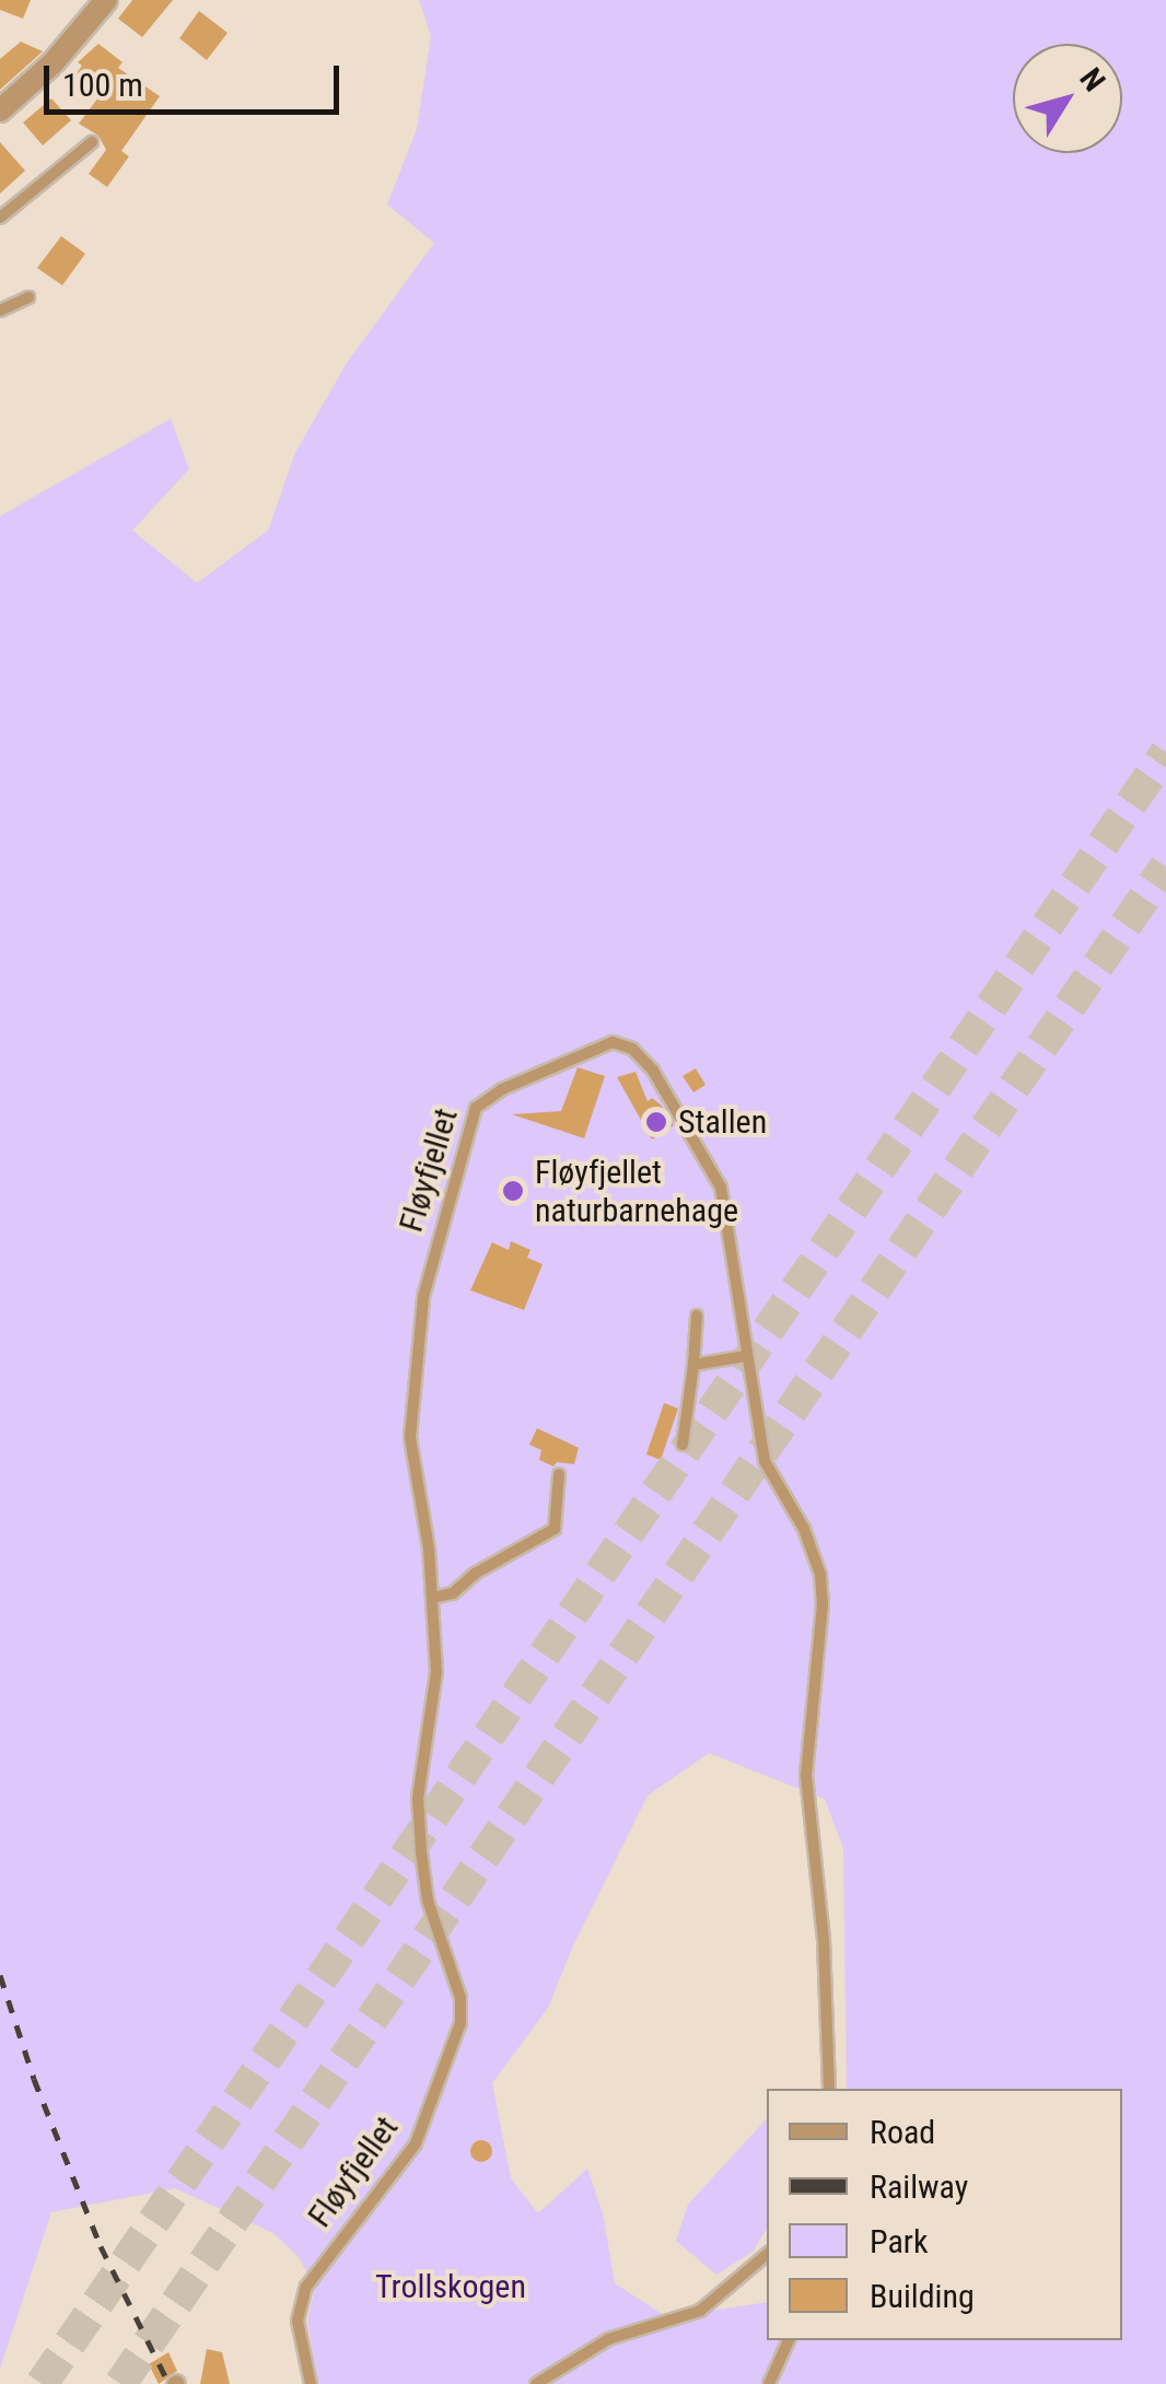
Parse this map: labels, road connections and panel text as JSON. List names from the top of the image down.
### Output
{
  "streets": {
    "lane": ["Fløyfjellet"]
  },
  "parks": ["Trollskogen"],
  "places": ["Stallen", "Fløyfjellet naturbarnehage"],
  "legend": [
    "Road",
    "Railway",
    "Park",
    "Building"
  ],
  "scale_bar": "100 m",
  "north": "top right"
}
